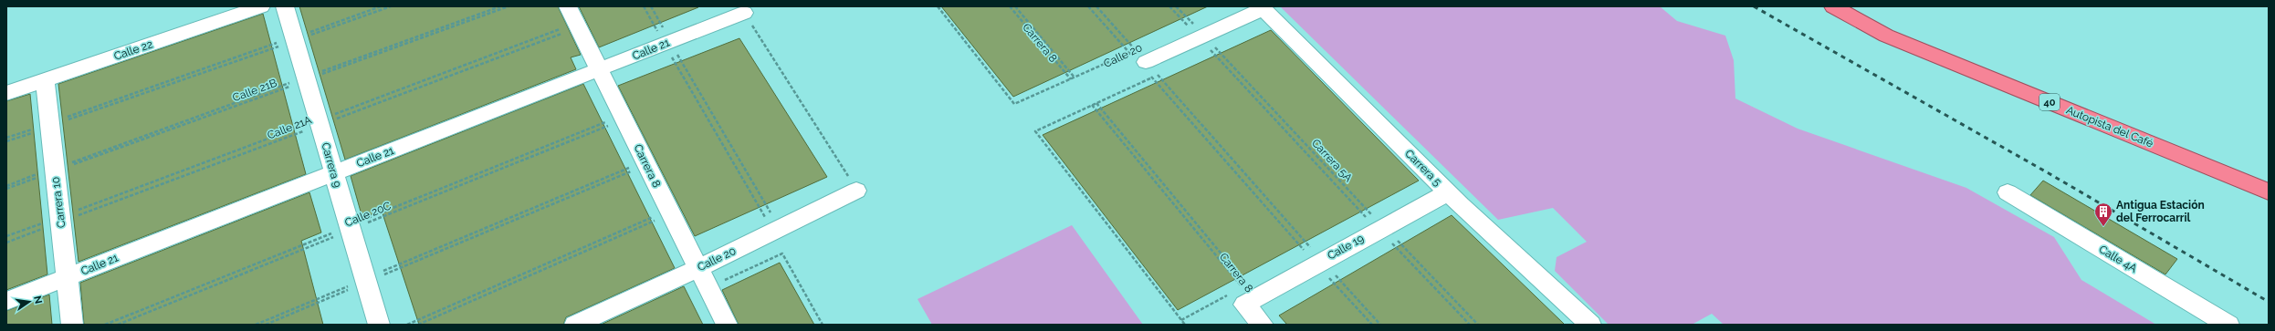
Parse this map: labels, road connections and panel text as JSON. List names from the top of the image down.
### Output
{
  "streets": {
    "highway": ["40", "Autopista del Café"],
    "street": [
      "Carrera 8",
      "Calle 21",
      "Calle 22",
      "Calle 20",
      "Carrera 9",
      "Carrera 5",
      "Carrera 10",
      "Calle 19",
      "Calle 4A"
    ],
    "path": [
      "Calle 21B",
      "Calle 21A",
      "Carrera 5A",
      "Calle 20C"
    ]
  },
  "crossings": [
    ["Carrera 8", "Calle 21"],
    ["Carrera 8", "Calle 20"],
    ["Carrera 8", "Calle 21A"],
    ["Carrera 8", "Calle 20C"],
    ["Carrera 8", "Calle 19"],
    ["Calle 21", "Carrera 9"],
    ["Calle 21", "Carrera 10"],
    ["Calle 22", "Carrera 10"],
    ["Calle 20", "Carrera 5A"],
    ["Calle 20", "Carrera 5"],
    ["Calle 21B", "Carrera 9"],
    ["Calle 21B", "Carrera 10"],
    ["Calle 21A", "Carrera 9"],
    ["Calle 21A", "Carrera 10"],
    ["Carrera 5A", "Calle 19"],
    ["Carrera 9", "Calle 20C"],
    ["Carrera 5", "Calle 19"]
  ],
  "places": {
    "building": ["Antigua Estación del Ferrocarril"]
  },
  "north": "right"
}
